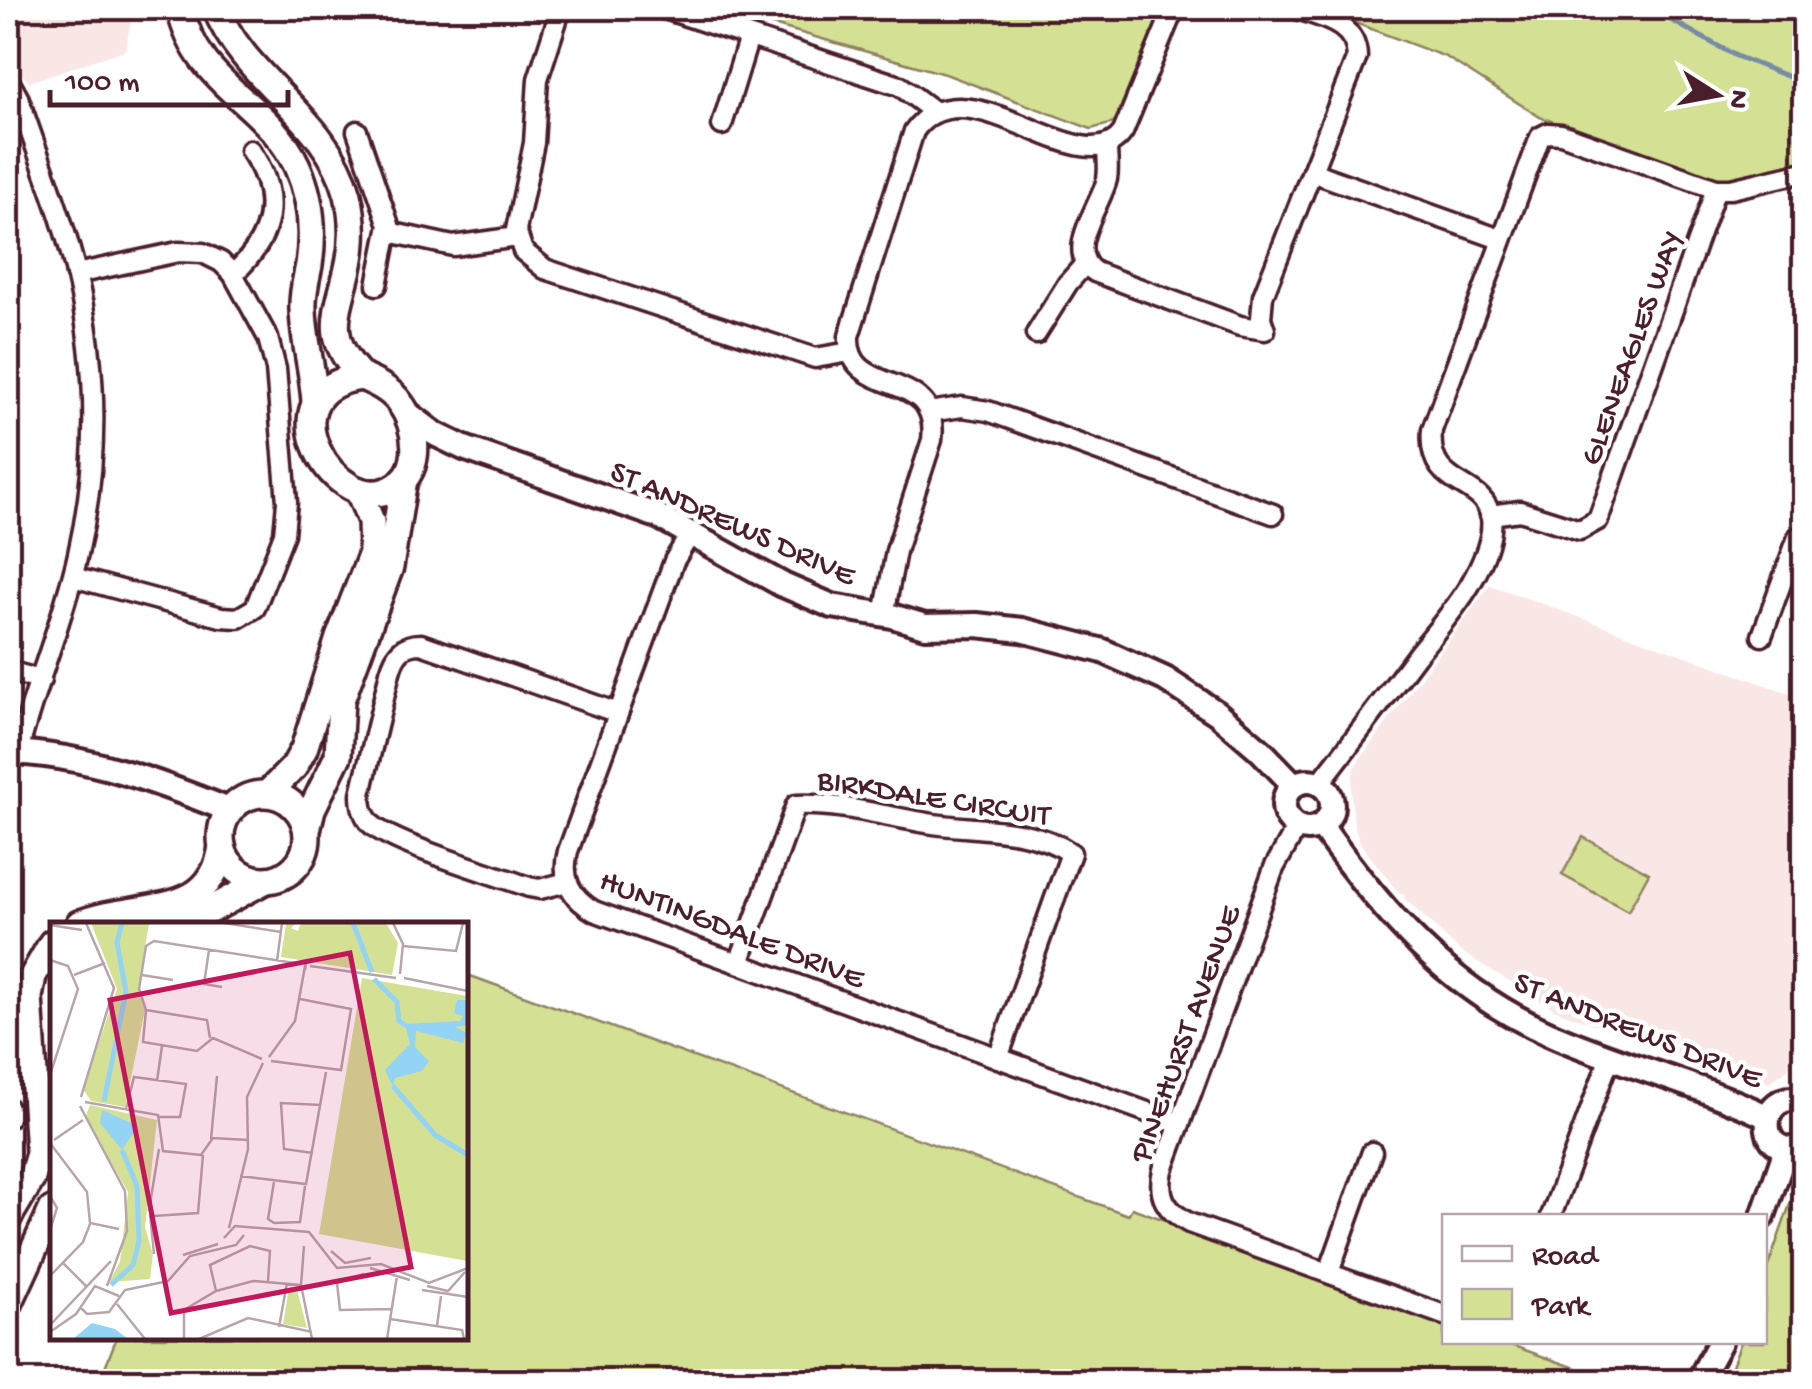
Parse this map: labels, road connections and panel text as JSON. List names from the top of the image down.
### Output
{
  "streets": {
    "street": [
      "GLENEAGLES WAY",
      "ST ANDREWS DRIVE",
      "BIRKDALE CIRCUIT",
      "HUNTINGDALE DRIVE",
      "PINEHURST AVENUE"
    ]
  },
  "crossings": [
    ["ST ANDREWS DRIVE", "HUNTINGDALE DRIVE"],
    ["ST ANDREWS DRIVE", "PINEHURST AVENUE"],
    ["BIRKDALE CIRCUIT", "HUNTINGDALE DRIVE"],
    ["HUNTINGDALE DRIVE", "PINEHURST AVENUE"]
  ],
  "legend": ["Road", "Park"],
  "scale_bar": "100 m",
  "north": "right"
}
